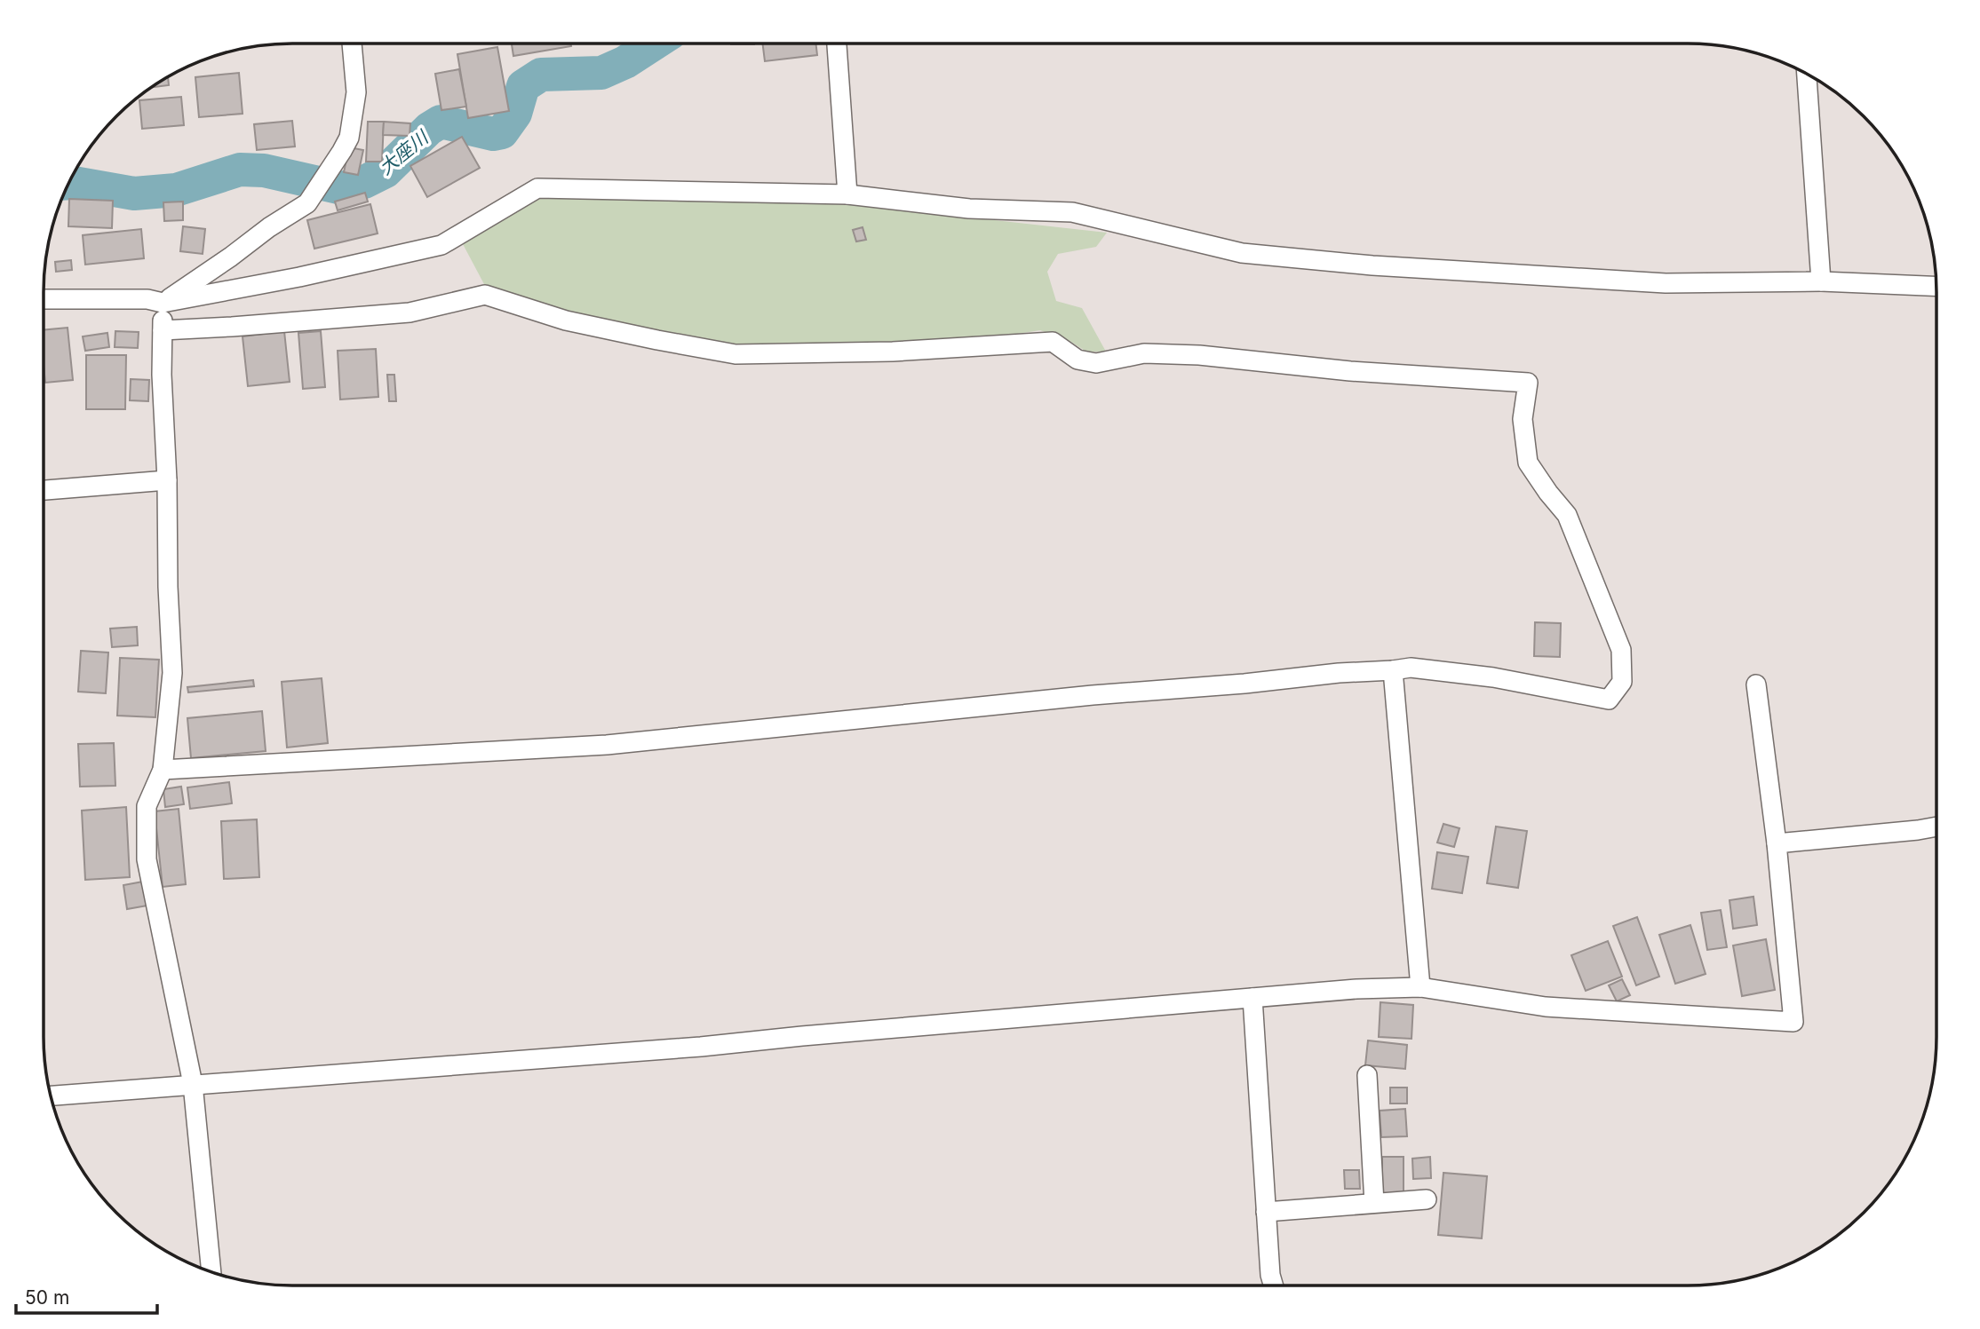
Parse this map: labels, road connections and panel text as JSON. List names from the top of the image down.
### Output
{
  "water": ["大座川"],
  "scale_bar": "50 m"
}
